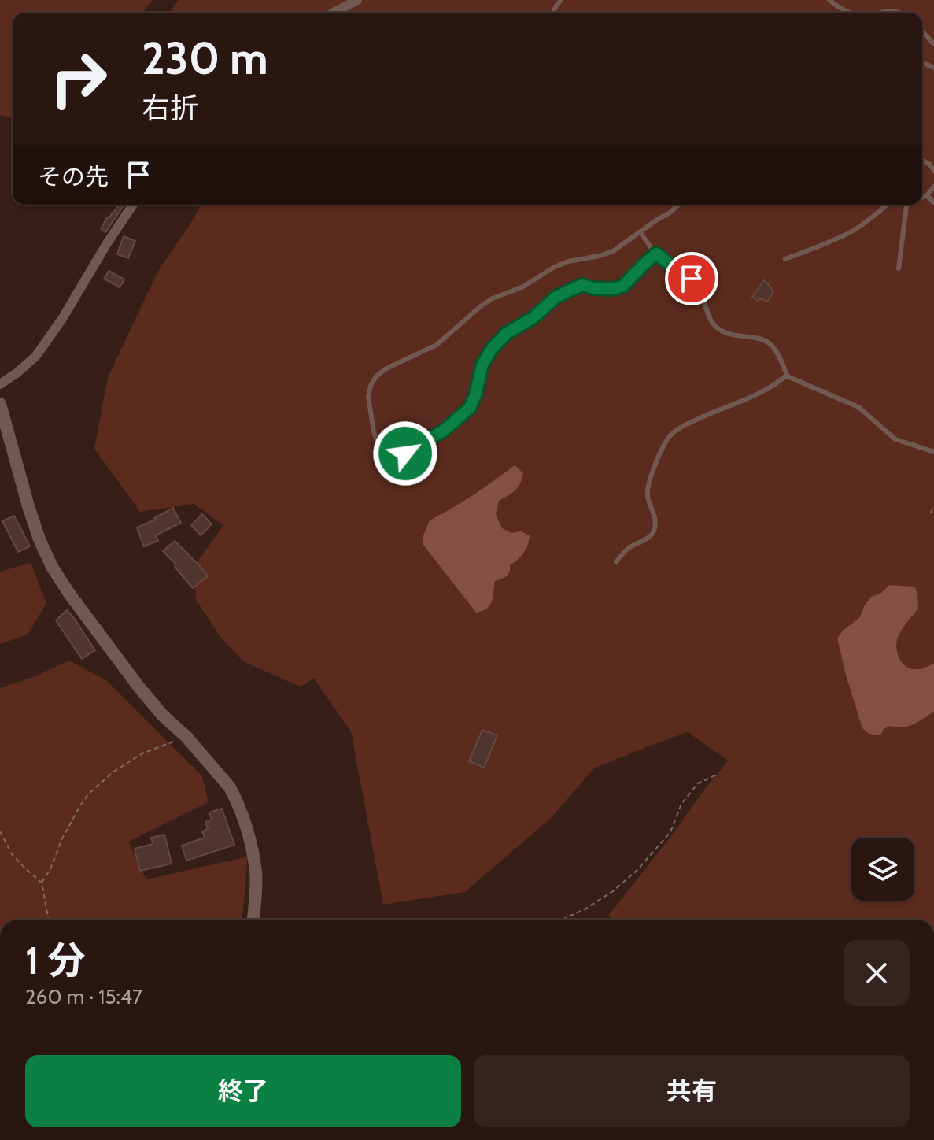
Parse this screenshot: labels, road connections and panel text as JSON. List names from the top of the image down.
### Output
{
  "page": {
    "turn": ["230 m", "右折"],
    "then": "その先",
    "heading": ["1 分", "260 m · 15:47"],
    "buttons": ["終了", "共有"]
  }
}
